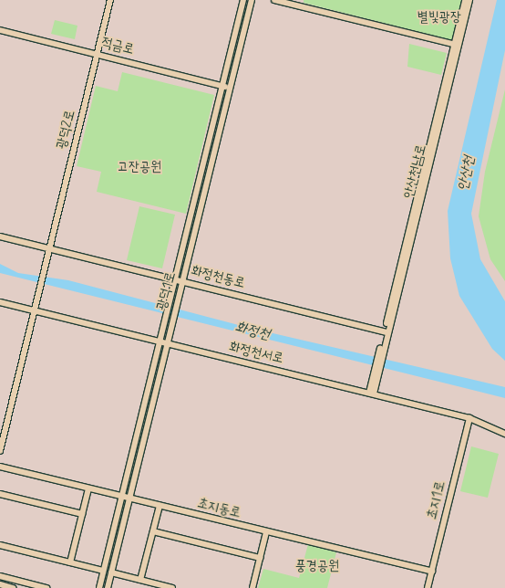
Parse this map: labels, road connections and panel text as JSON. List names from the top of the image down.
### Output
{
  "streets": {
    "street": [
      "적금로",
      "광덕2로",
      "안산천남로",
      "화정천동로",
      "광덕1로",
      "화정천서로",
      "초지1로",
      "초지동로"
    ]
  },
  "crossings": [
    ["적금로", "광덕2로"],
    ["적금로", "광덕1로"],
    ["광덕2로", "화정천동로"],
    ["광덕2로", "화정천서로"],
    ["안산천남로", "화정천동로"],
    ["안산천남로", "화정천서로"],
    ["화정천동로", "광덕1로"],
    ["광덕1로", "화정천서로"],
    ["광덕1로", "초지동로"],
    ["화정천서로", "초지1로"],
    ["초지1로", "초지동로"]
  ],
  "water": ["안산천", "화정천"],
  "parks": ["별빛광장", "고잔공원", "풍경공원"]
}
